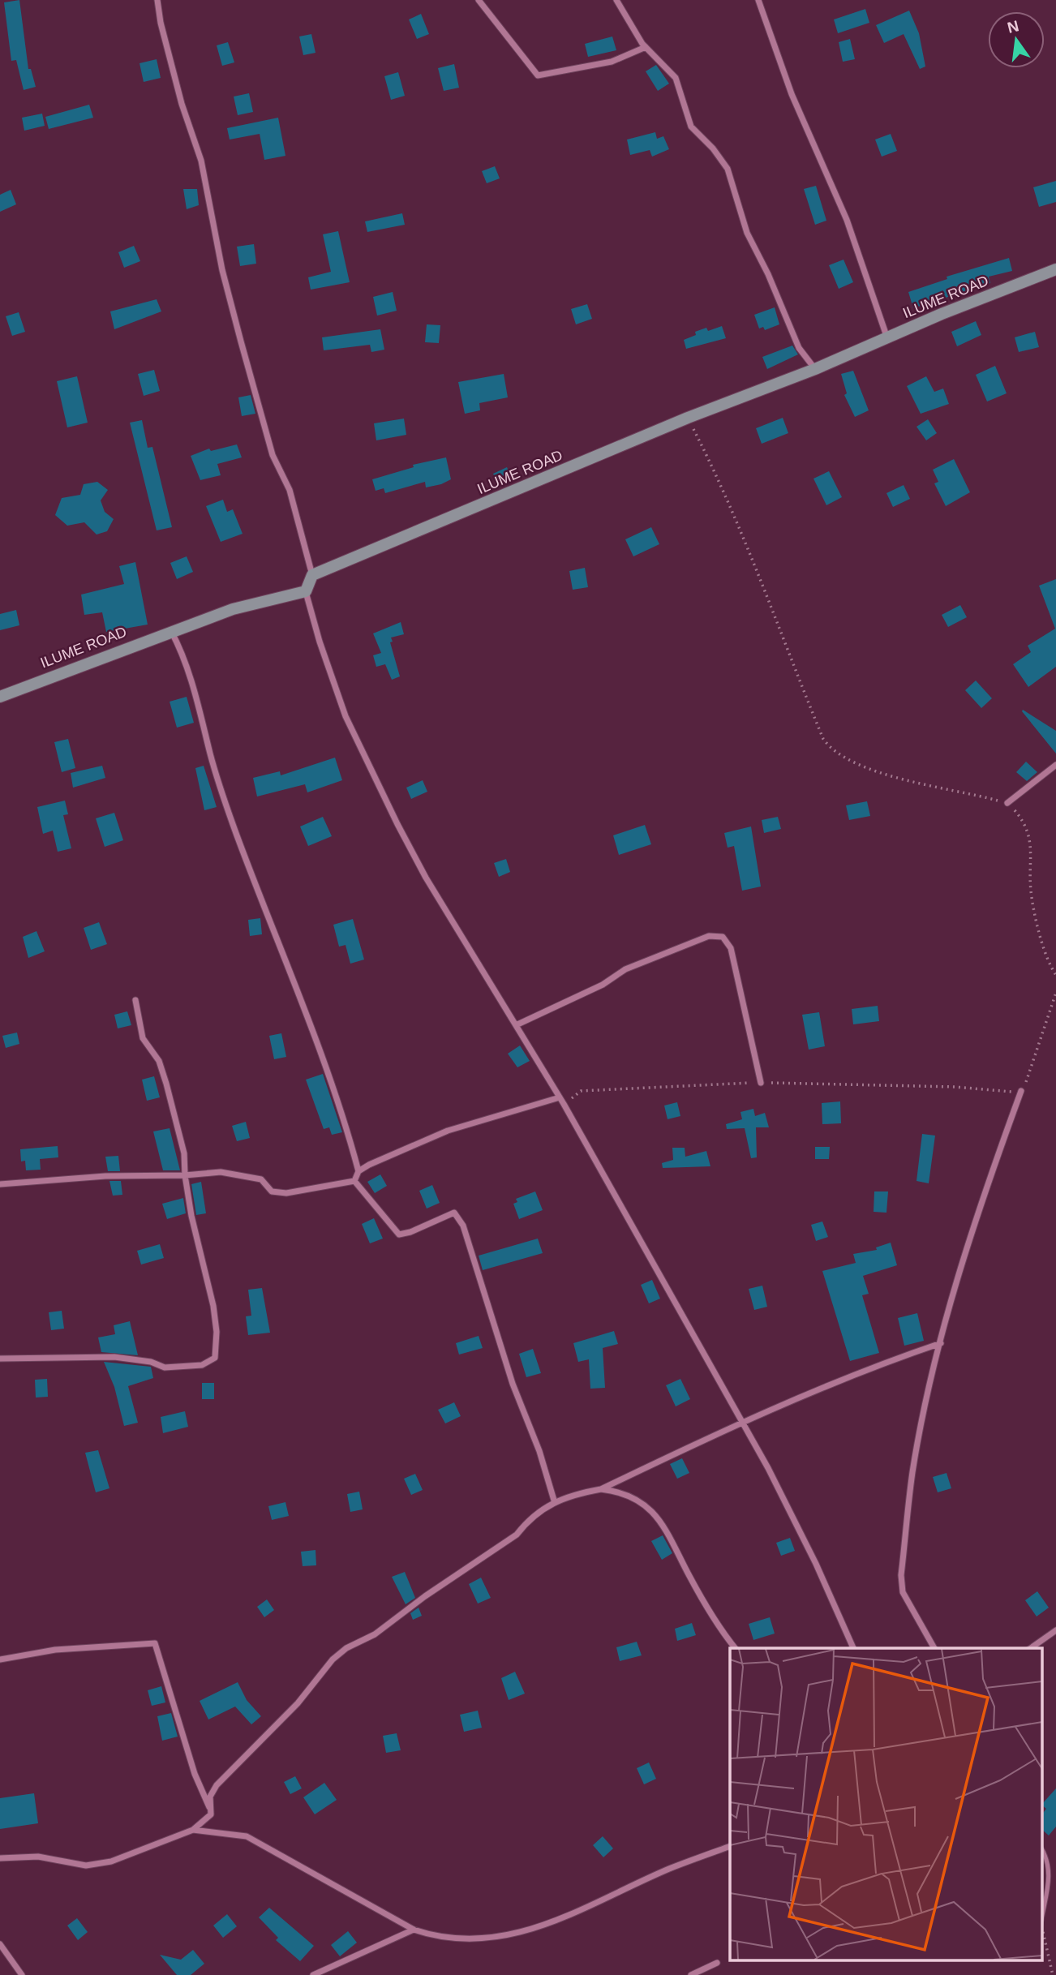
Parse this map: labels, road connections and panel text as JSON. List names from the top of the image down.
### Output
{
  "streets": {
    "street": ["ILUME ROAD"]
  },
  "north": "top"
}
